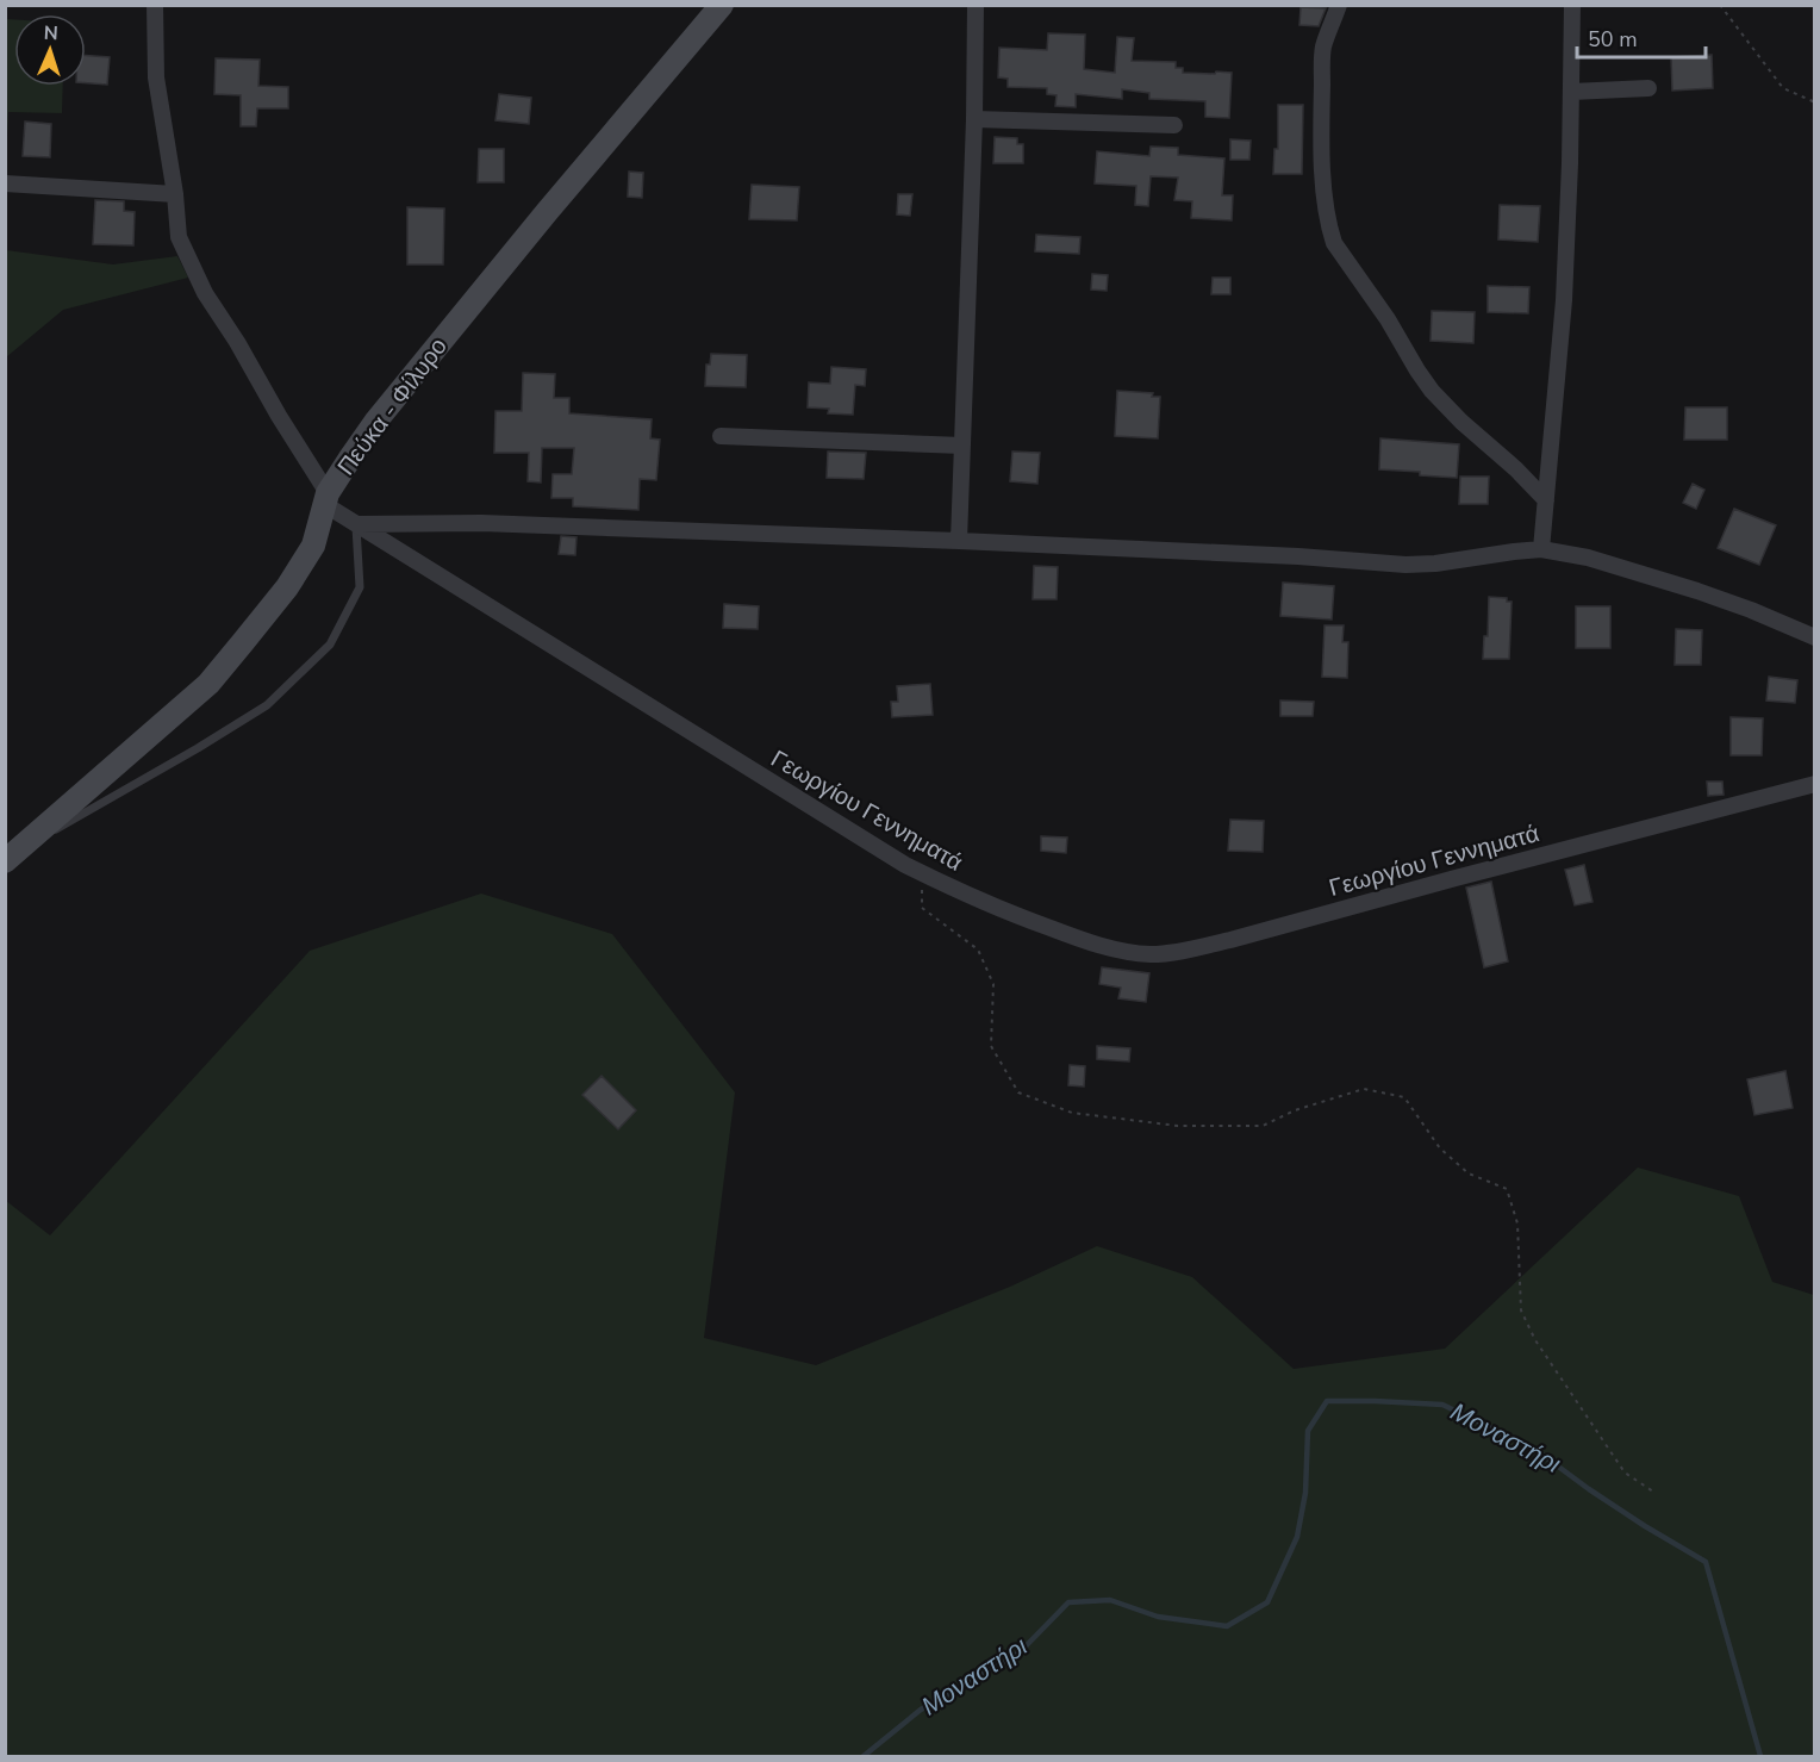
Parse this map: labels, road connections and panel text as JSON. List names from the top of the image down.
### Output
{
  "streets": {
    "main road": ["Πεύκα - Φίλυρο"],
    "street": ["Γεωργίου Γεννηματά"]
  },
  "crossings": [
    ["Πεύκα - Φίλυρο", "Γεωργίου Γεννηματά"]
  ],
  "water": ["Μοναστήρι"],
  "scale_bar": "50 m",
  "north": "top"
}
